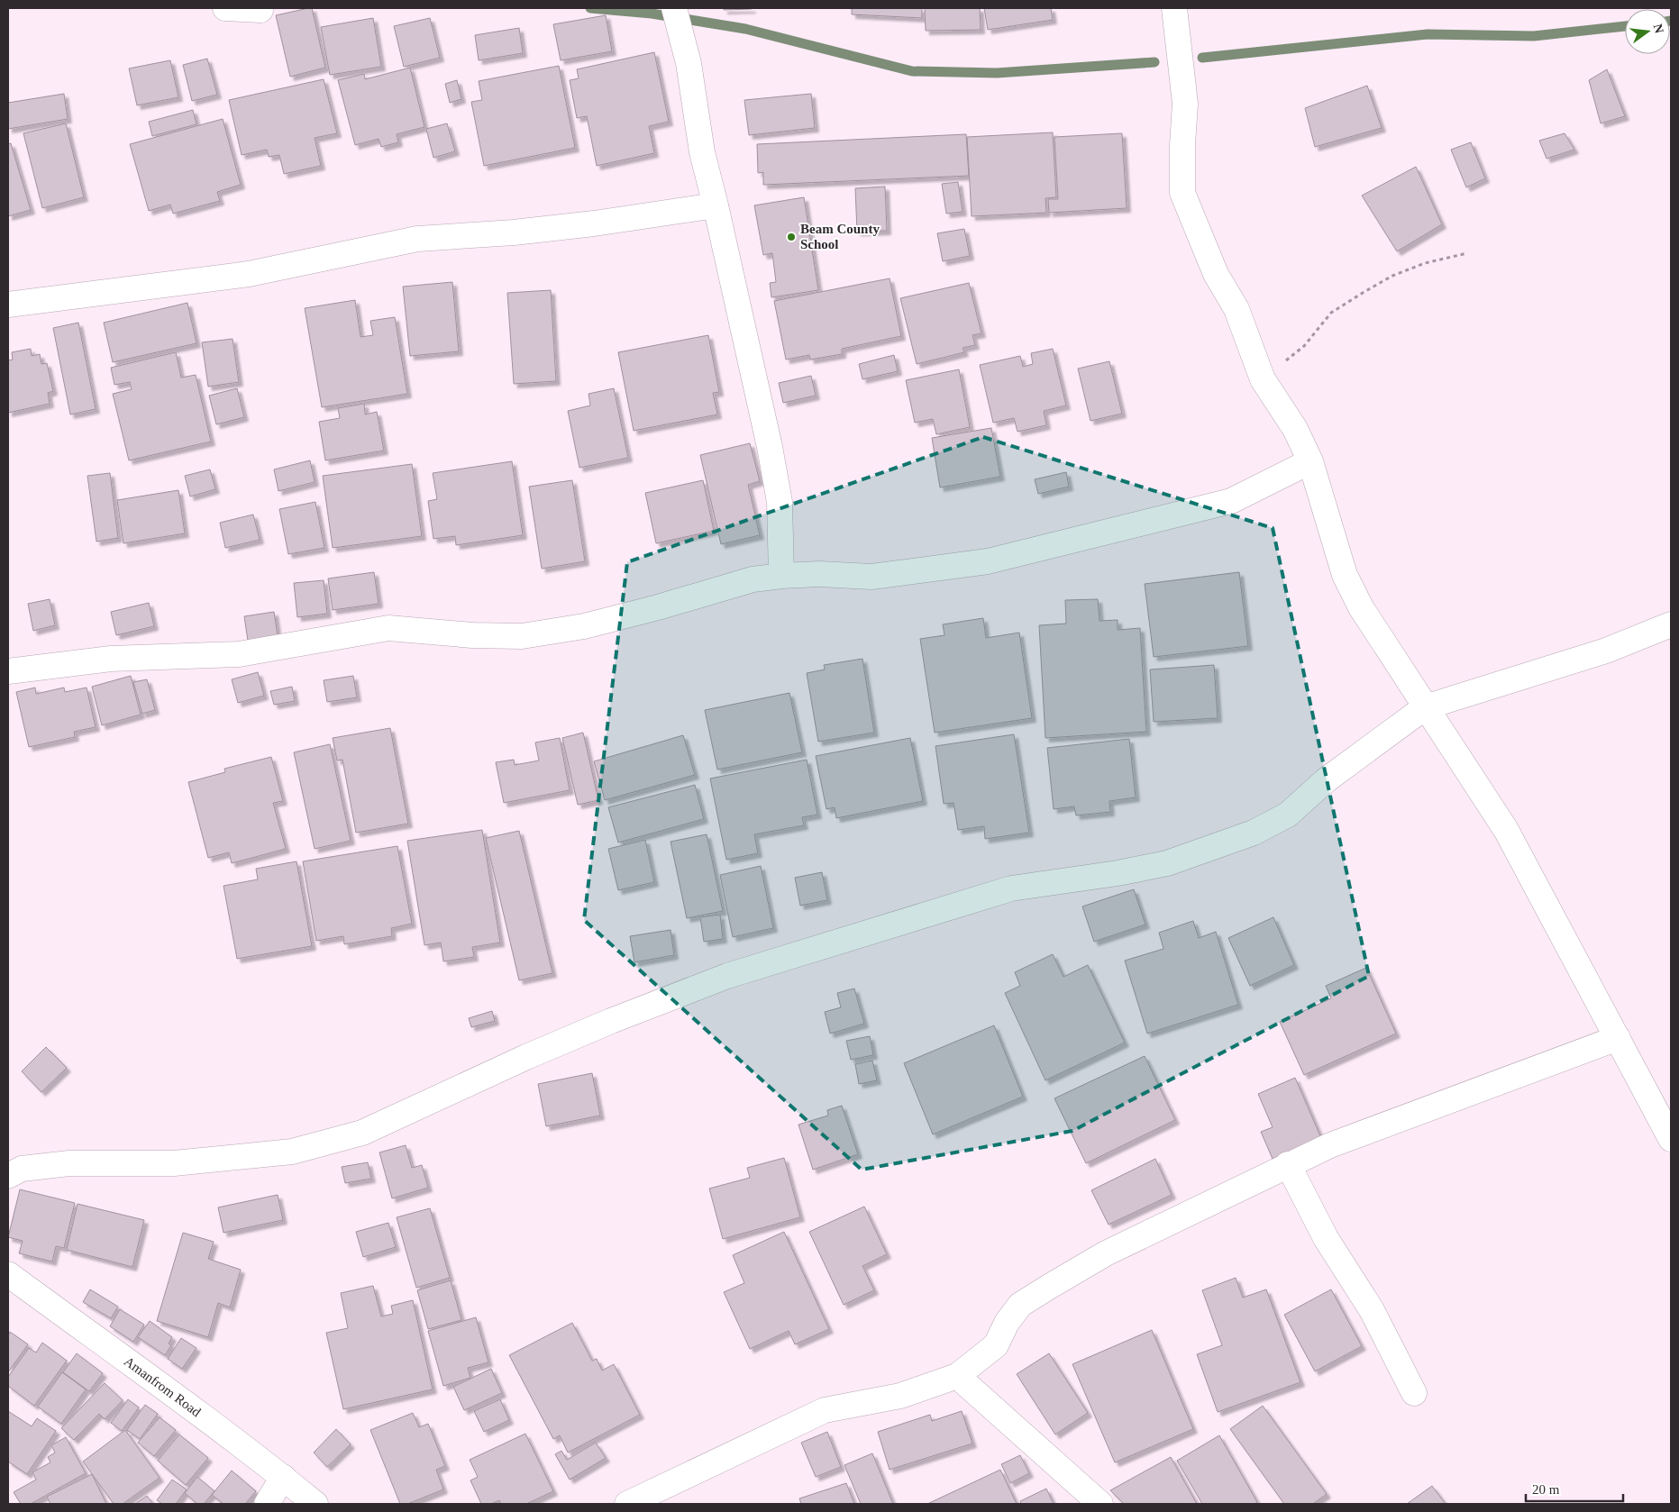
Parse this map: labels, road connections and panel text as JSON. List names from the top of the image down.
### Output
{
  "streets": {
    "street": ["Amanfrom Road"]
  },
  "places": ["Beam County School"],
  "scale_bar": "20 m",
  "north": "right"
}
